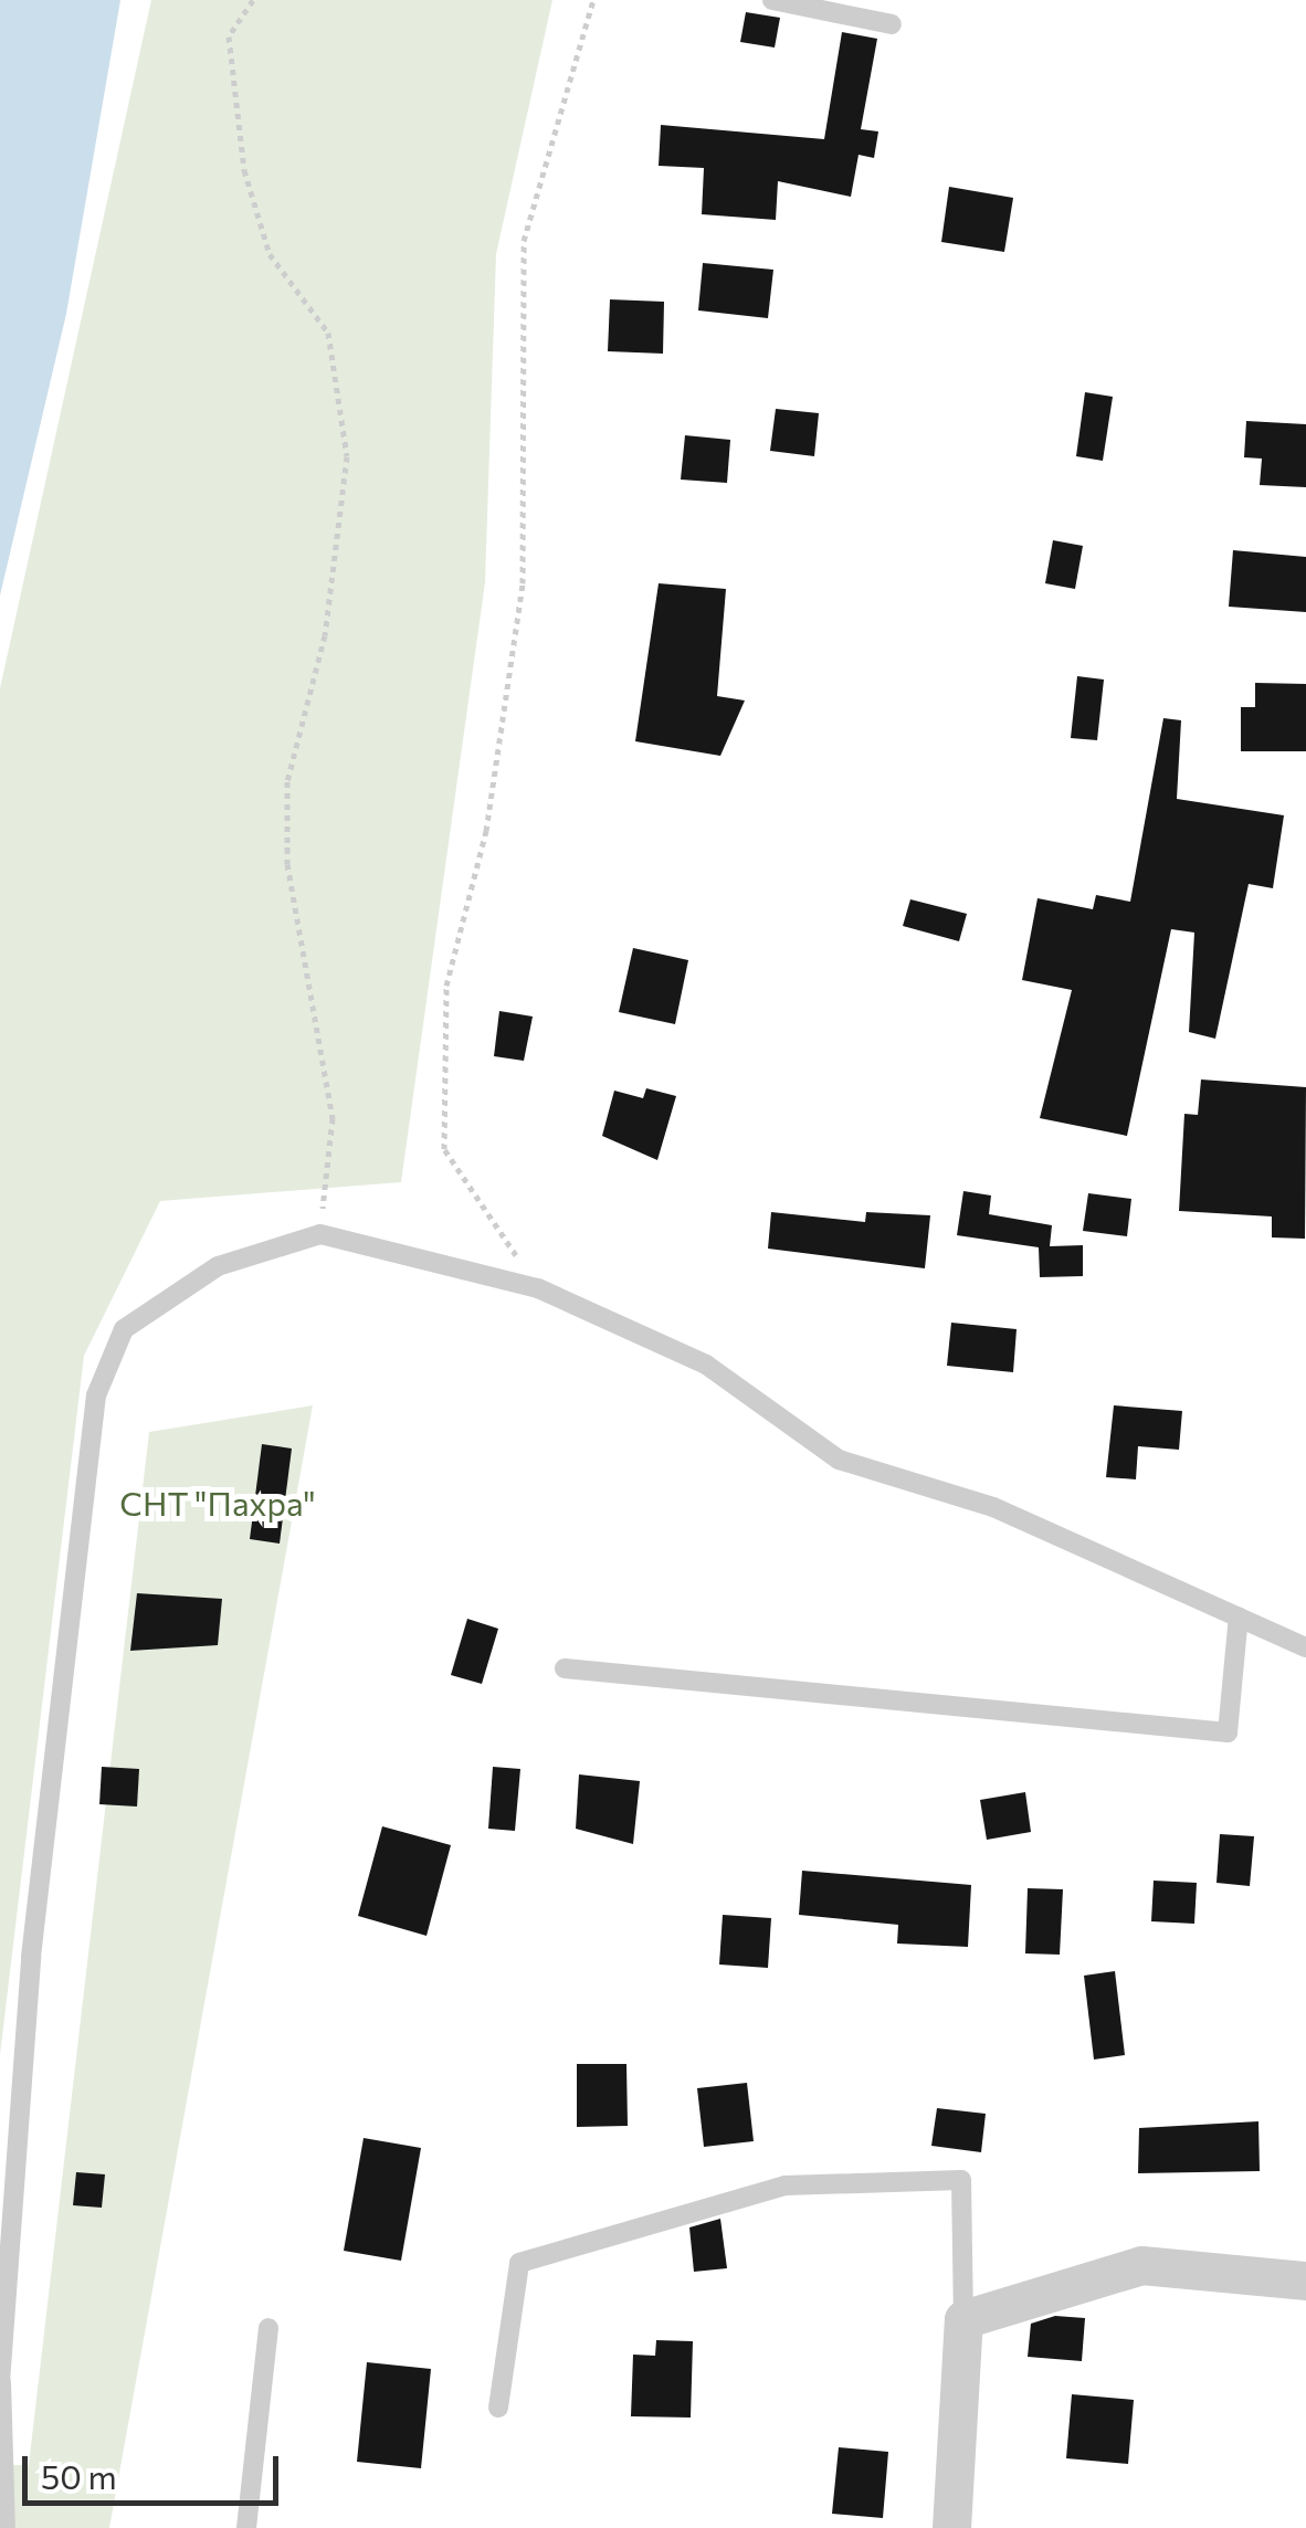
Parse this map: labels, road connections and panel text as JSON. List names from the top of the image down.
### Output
{
  "parks": ["СНТ \"Пахра\""],
  "scale_bar": "50 m"
}
